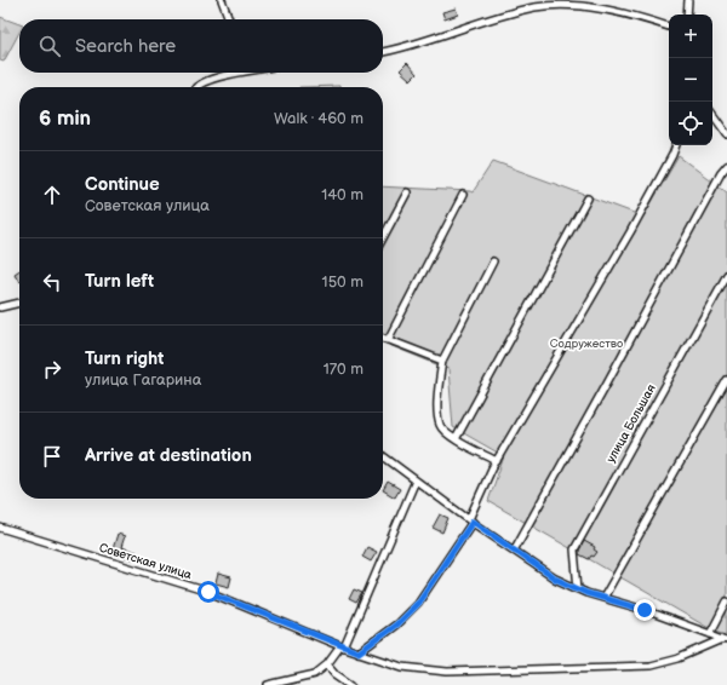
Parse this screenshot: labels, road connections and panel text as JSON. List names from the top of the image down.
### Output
{
  "streets": {
    "street": ["улица Большая", "Советская улица"]
  },
  "parks": ["Содружество"],
  "page": {
    "map_buttons": ["+", "−"],
    "search": "Search here",
    "heading": ["6 min", "Walk · 460 m"],
    "list": [
      ["Continue", "Советская улица", "140 m"],
      ["Turn left", "150 m"],
      ["Turn right", "улица Гагарина", "170 m"],
      "Arrive at destination"
    ]
  }
}
